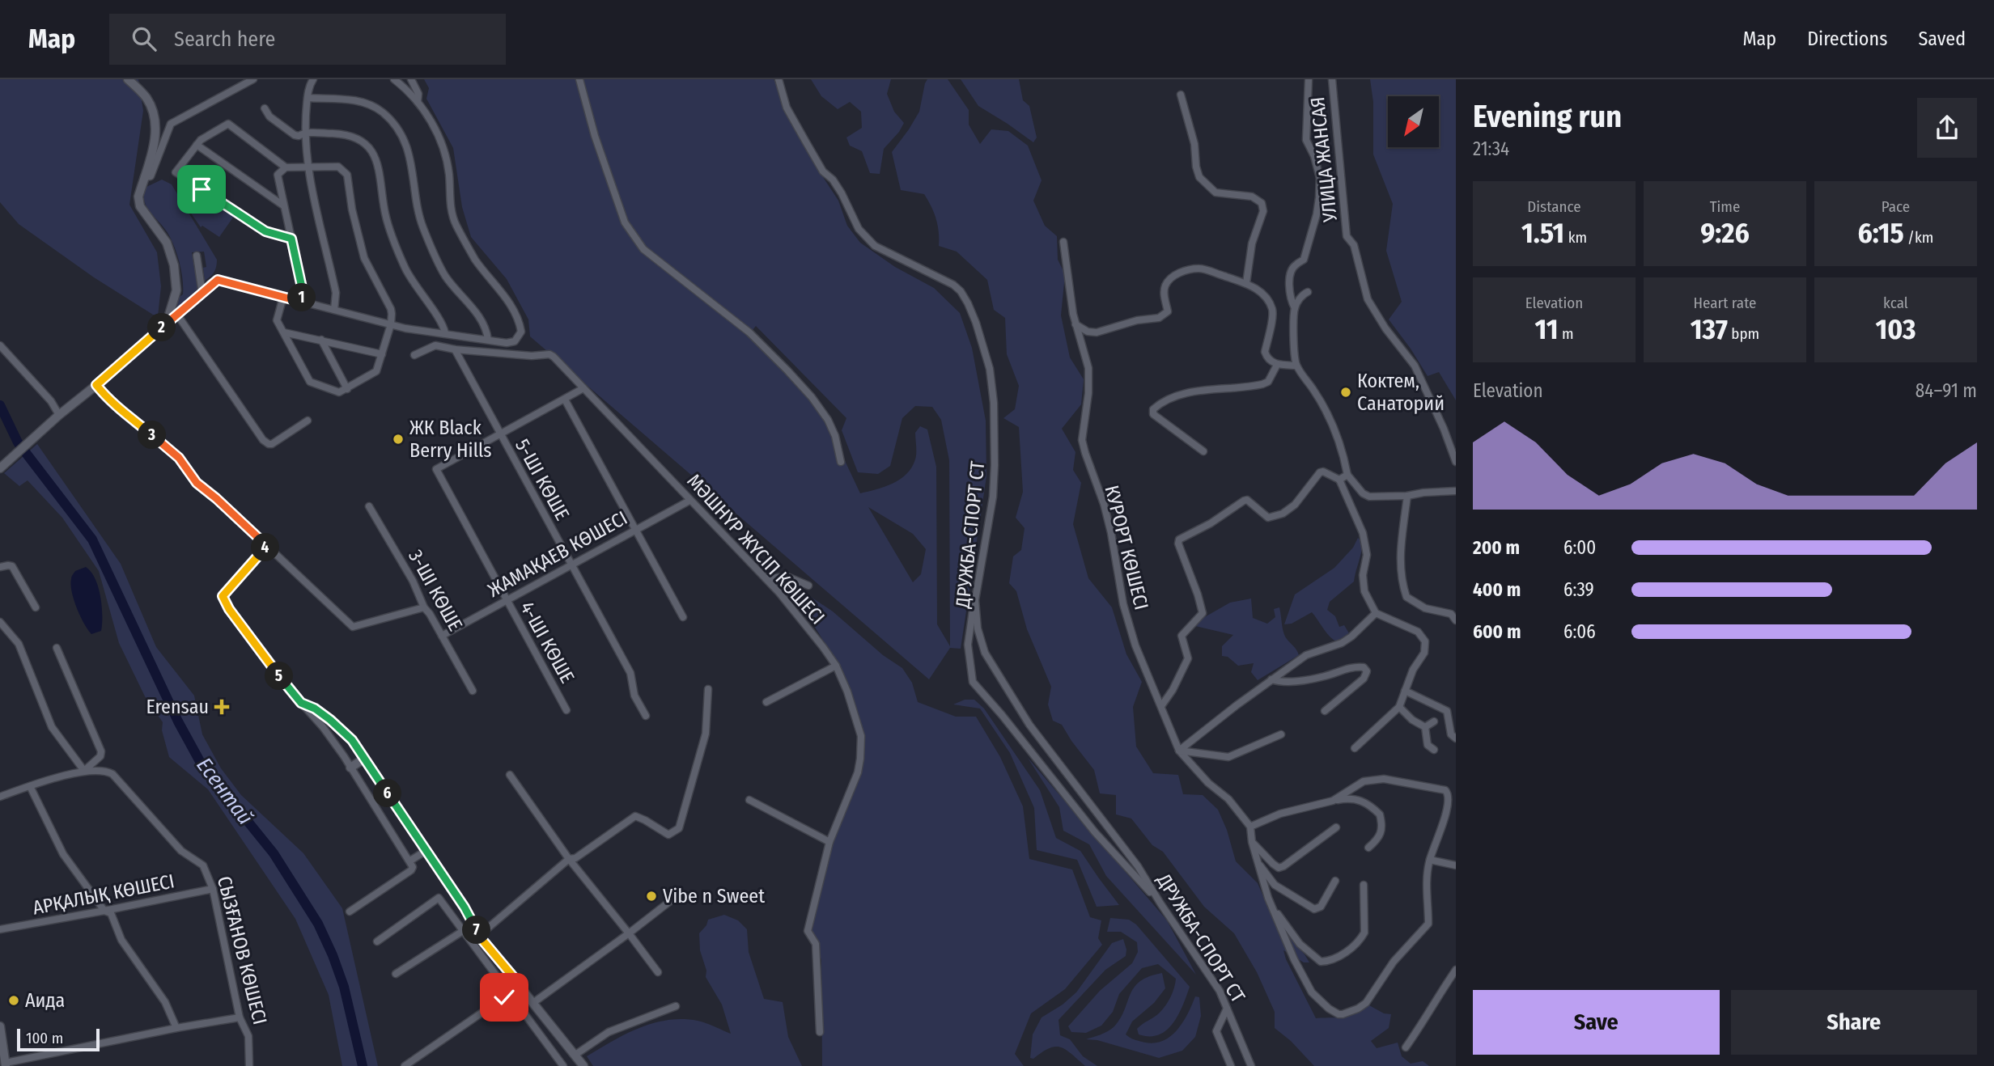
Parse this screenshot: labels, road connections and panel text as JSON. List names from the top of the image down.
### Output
{
  "streets": {
    "street": [
      "УЛИЦА ЖАНСАЯ",
      "5-ШІ КӨШЕ",
      "ДРУЖБА-СПОРТ СТ",
      "КУРОРТ КӨШЕСІ",
      "МӘШHҮР ЖҮСІП КӨШЕСІ",
      "ЖАМАҚАЕВ КӨШЕСІ",
      "3-ШІ КӨШЕ",
      "4-ШІ КӨШЕ",
      "АРҚАЛЫҚ КӨШЕСІ",
      "СЫЗҒАНОВ КӨШЕСІ"
    ]
  },
  "crossings": [
    ["5-ШІ КӨШЕ", "МӘШHҮР ЖҮСІП КӨШЕСІ"],
    ["5-ШІ КӨШЕ", "ЖАМАҚАЕВ КӨШЕСІ"],
    ["5-ШІ КӨШЕ", "4-ШІ КӨШЕ"],
    ["МӘШHҮР ЖҮСІП КӨШЕСІ", "ЖАМАҚАЕВ КӨШЕСІ"],
    ["ЖАМАҚАЕВ КӨШЕСІ", "3-ШІ КӨШЕ"],
    ["ЖАМАҚАЕВ КӨШЕСІ", "4-ШІ КӨШЕ"],
    ["АРҚАЛЫҚ КӨШЕСІ", "СЫЗҒАНОВ КӨШЕСІ"]
  ],
  "water": ["Есентай"],
  "places": {
    "other": [
      "Коктем, Санаторий",
      "ЖК Black Berry Hills",
      "Vibe n Sweet",
      "Аида"
    ],
    "health": ["Erensau"]
  },
  "scale_bar": "100 m",
  "north": "bottom left",
  "page": {
    "header": "Map",
    "search": "Search here",
    "nav": ["Map", "Directions", "Saved"],
    "heading": ["Evening run", "21:34"],
    "stats": [
      ["Distance", "1.51 km"],
      ["Time", "9:26"],
      ["Pace", "6:15 /km"],
      ["Elevation", "11 m"],
      ["Heart rate", "137 bpm"],
      ["kcal", "103"]
    ],
    "pins": [
      "1",
      "2",
      "3",
      "4",
      "5",
      "6",
      "7"
    ],
    "chart": ["Elevation", "84–91 m"],
    "list": [
      {
        "name": "200 m",
        "note": "6:00"
      },
      {
        "name": "400 m",
        "note": "6:39"
      },
      {
        "name": "600 m",
        "note": "6:06"
      }
    ],
    "buttons": ["Save", "Share"],
    "scale": "100 m"
  }
}
